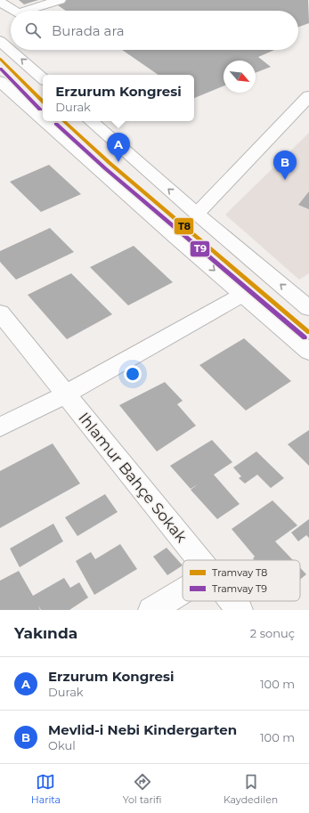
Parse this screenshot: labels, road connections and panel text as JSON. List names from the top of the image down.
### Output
{
  "streets": {
    "main road": ["Ihlamur Bahçe Sokak"]
  },
  "lines": ["tram line T8", "tram line T9"],
  "legend": ["Tramvay T8", "Tramvay T9"],
  "north": "bottom right",
  "page": {
    "search": "Burada ara",
    "popup": ["Erzurum Kongresi", "Durak"],
    "pins": ["A", "B"],
    "heading": ["Yakında", "2 sonuç"],
    "list": [
      {
        "mark": "A",
        "name": "Erzurum Kongresi",
        "note": "Durak",
        "value": "100 m"
      },
      {
        "mark": "B",
        "name": "Mevlid-i Nebi Kindergarten",
        "note": "Okul",
        "value": "100 m"
      }
    ],
    "nav": ["Harita", "Yol tarifi", "Kaydedilen"]
  }
}
